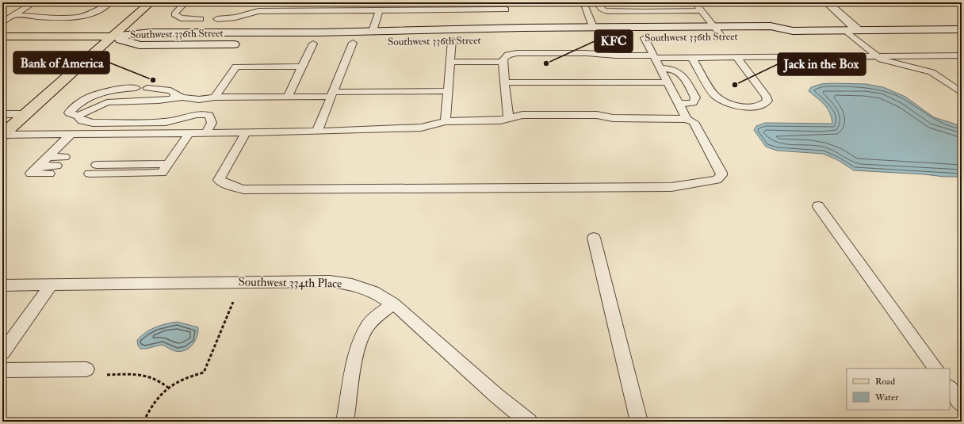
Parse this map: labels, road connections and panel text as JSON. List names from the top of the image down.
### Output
{
  "streets": {
    "main road": ["Southwest 336th Street"],
    "lane": ["Southwest 334th Place"]
  },
  "places": ["KFC", "Bank of America", "Jack in the Box"],
  "legend": ["Road", "Water"]
}
